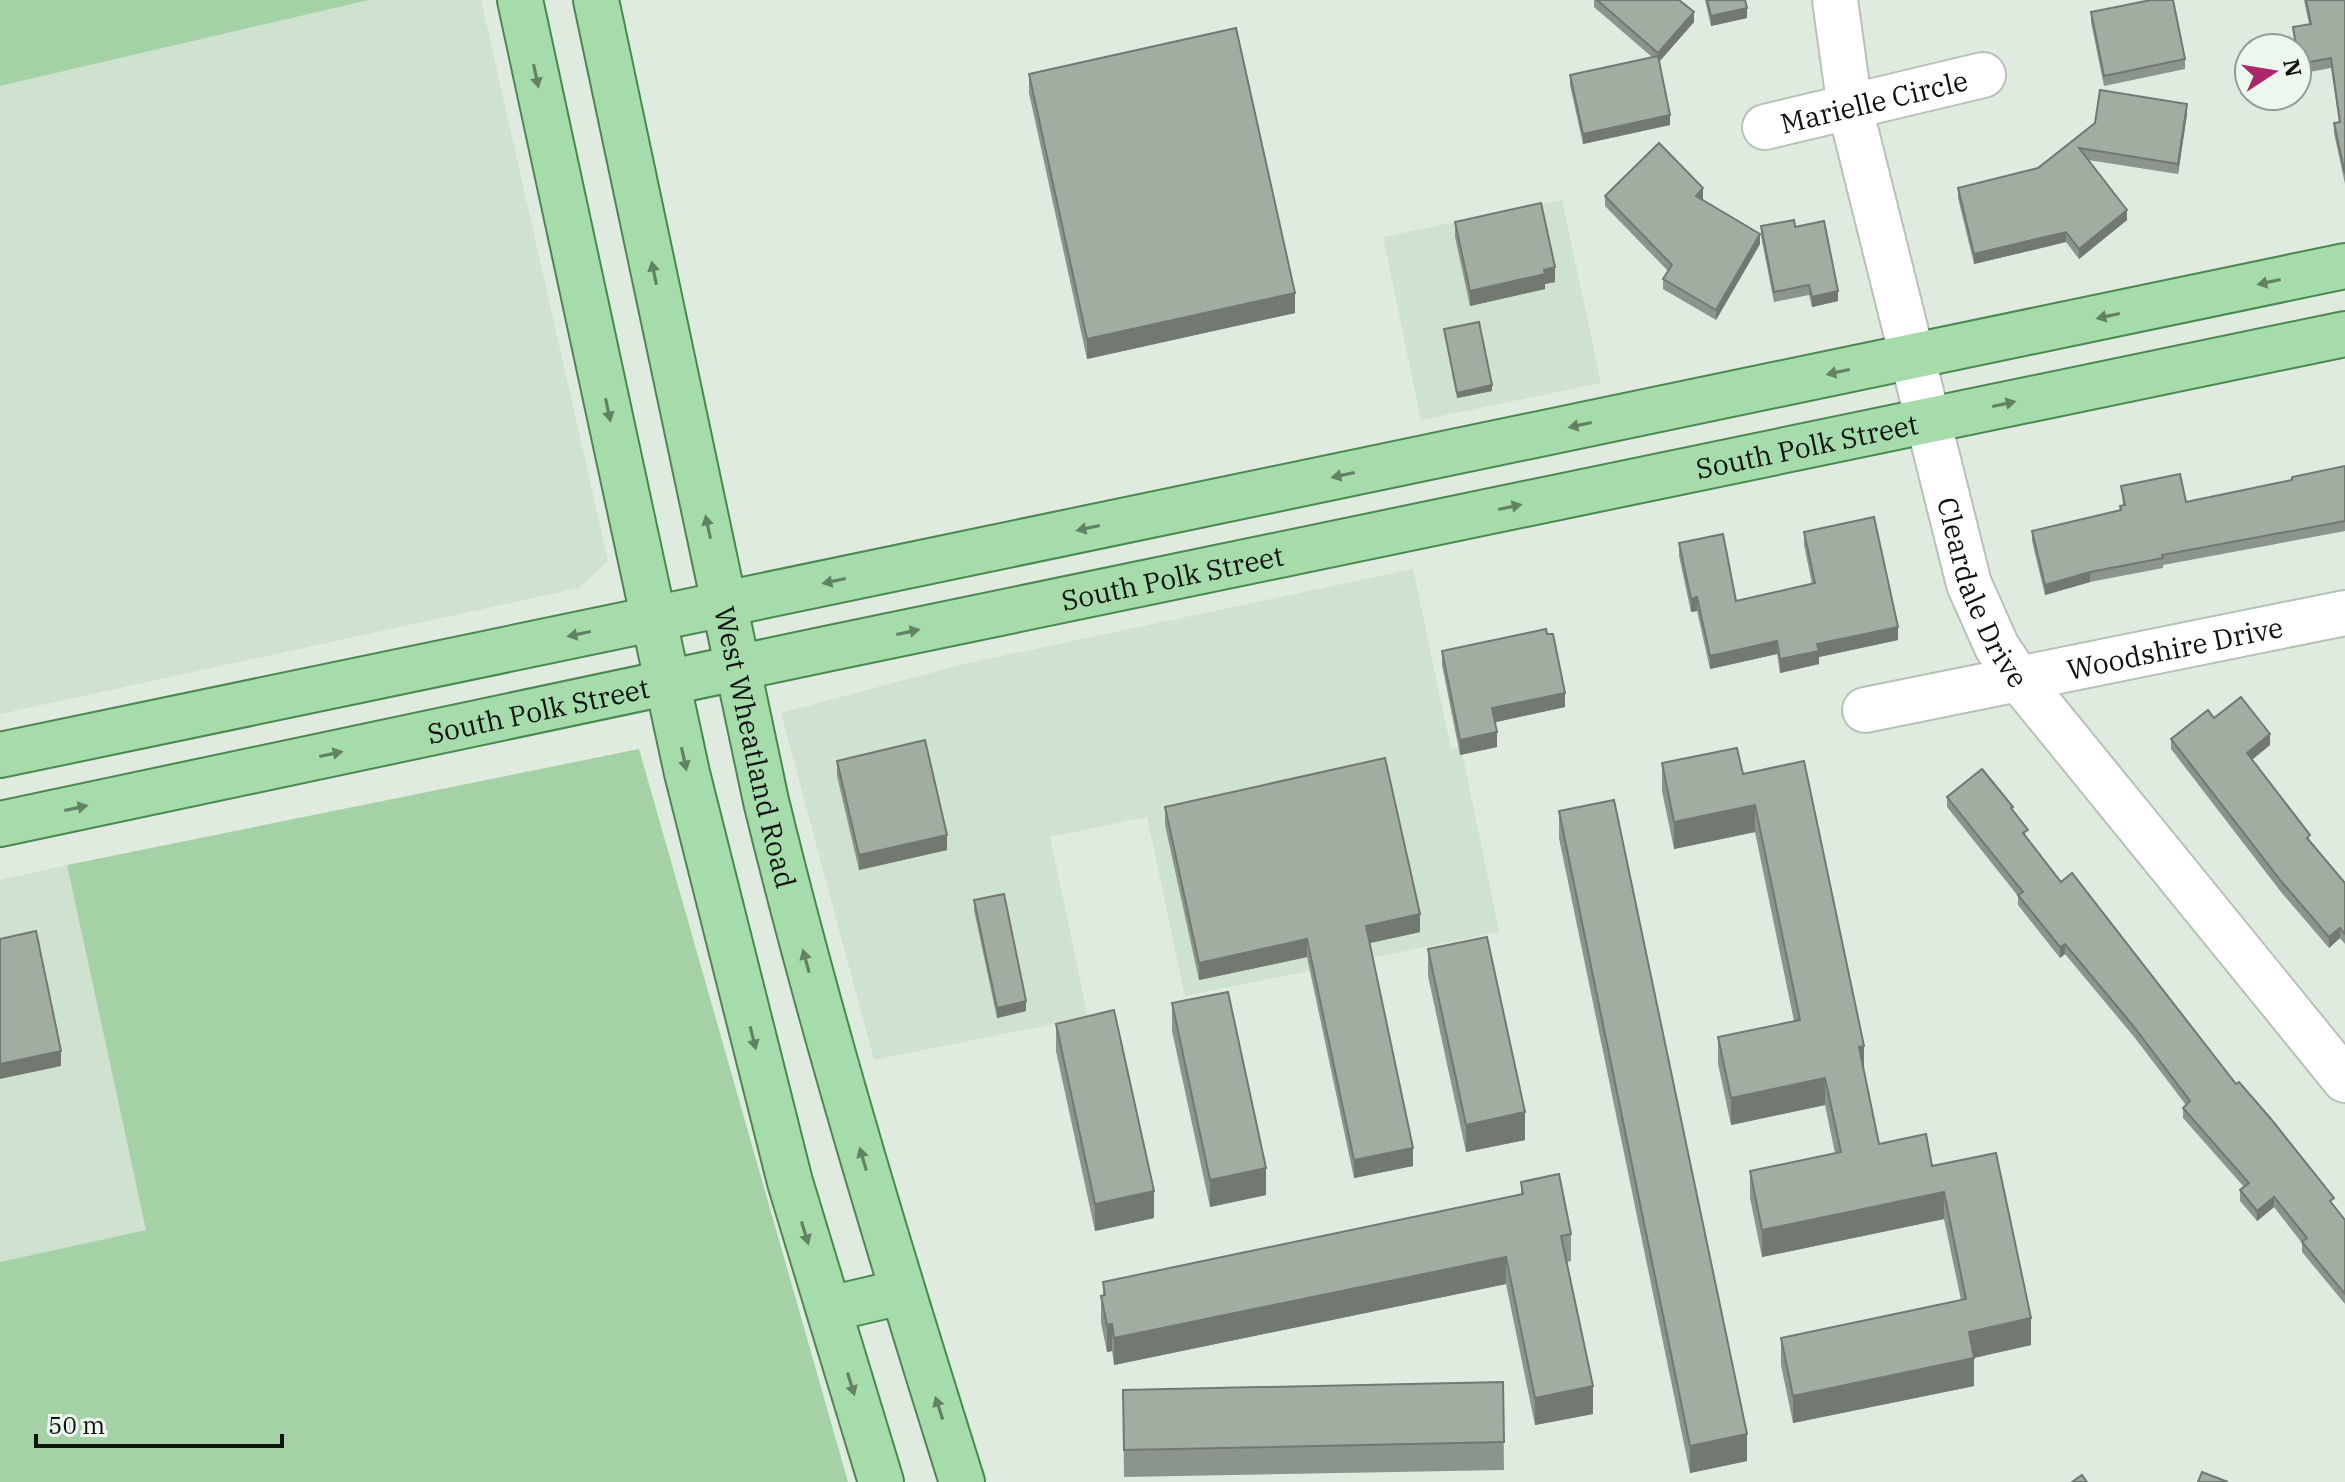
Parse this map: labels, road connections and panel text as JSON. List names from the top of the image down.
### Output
{
  "streets": {
    "main road": ["South Polk Street", "West Wheatland Road"],
    "street": ["Marielle Circle", "Cleardale Drive", "Woodshire Drive"]
  },
  "crossings": [
    ["Marielle Circle", "Cleardale Drive"],
    ["South Polk Street", "Cleardale Drive"],
    ["South Polk Street", "West Wheatland Road"],
    ["Cleardale Drive", "Woodshire Drive"]
  ],
  "scale_bar": "50 m",
  "north": "right"
}
